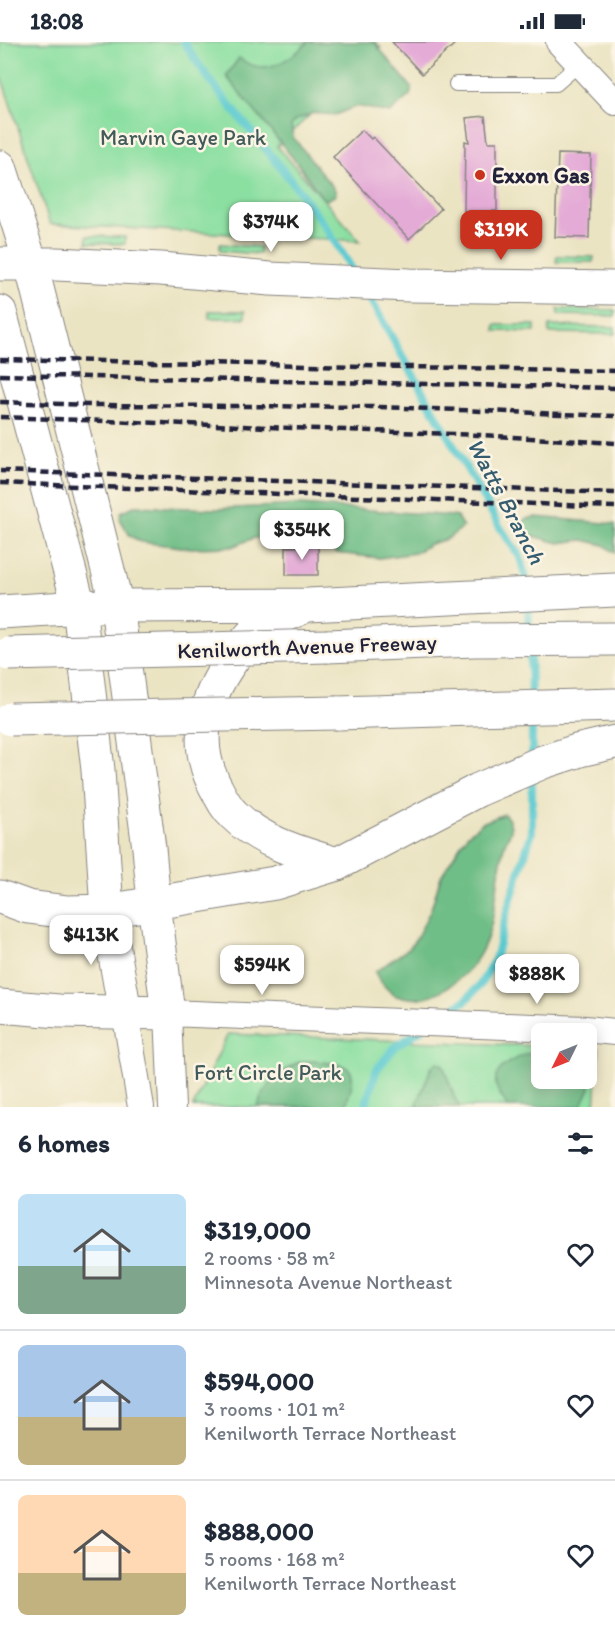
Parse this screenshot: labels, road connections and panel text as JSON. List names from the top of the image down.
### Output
{
  "streets": {
    "main road": ["Kenilworth Avenue Freeway"]
  },
  "water": ["Watts Branch"],
  "parks": ["Marvin Gaye Park", "Fort Circle Park"],
  "places": ["Exxon Gas"],
  "north": "bottom left",
  "page": {
    "status": "18:08",
    "price": [
      "$374K",
      "$319K",
      "$354K",
      "$413K",
      "$594K",
      "$888K"
    ],
    "heading": "6 homes",
    "list": [
      {
        "name": "$319,000",
        "note": "2 rooms · 58 m² · Minnesota Avenue Northeast"
      },
      {
        "name": "$594,000",
        "note": "3 rooms · 101 m² · Kenilworth Terrace Northeast"
      },
      {
        "name": "$888,000",
        "note": "5 rooms · 168 m² · Kenilworth Terrace Northeast"
      }
    ]
  }
}
